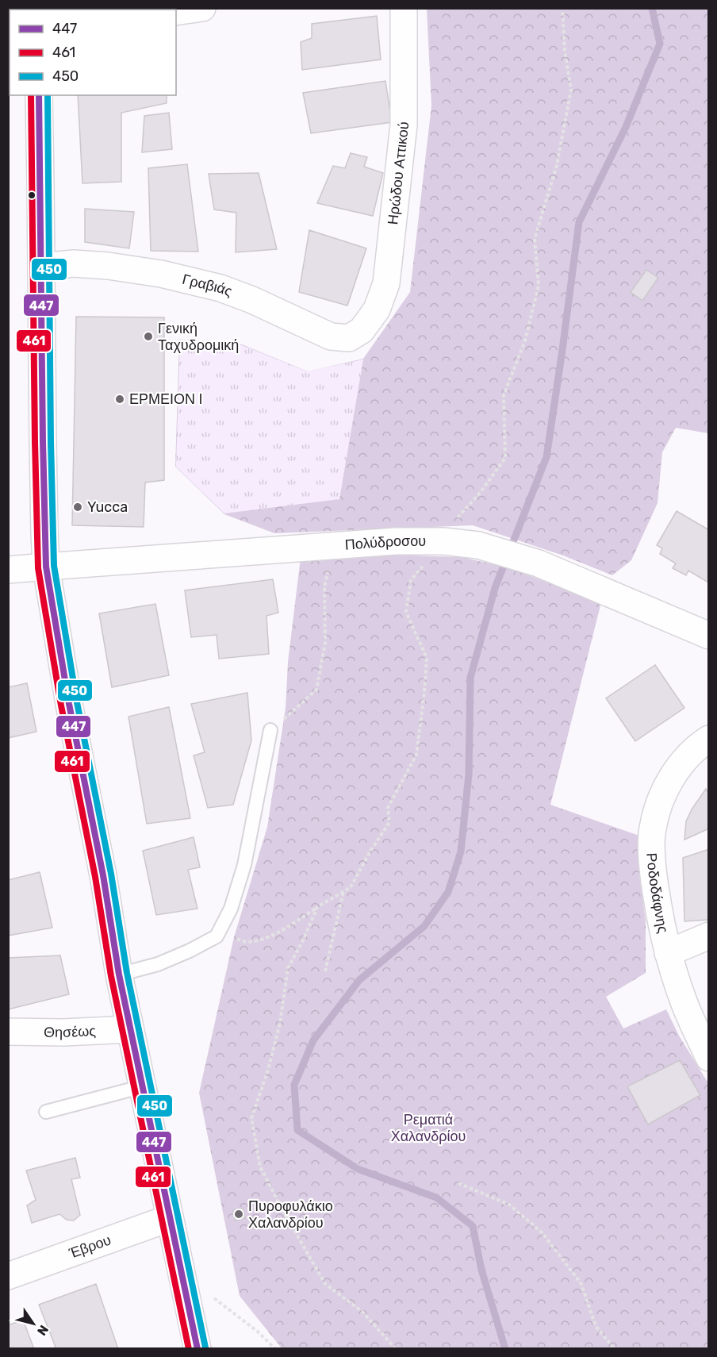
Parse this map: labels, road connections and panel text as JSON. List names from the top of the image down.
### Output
{
  "streets": {
    "street": [
      "Ηρώδου Αττικού",
      "Γραβιάς",
      "Πολύδροσου",
      "Ροδοδάφνης",
      "Θησέως",
      "Έβρου"
    ]
  },
  "crossings": [
    ["Ηρώδου Αττικού", "Γραβιάς"]
  ],
  "parks": ["Ρεματιά Χαλανδρίου"],
  "places": [
    "Γενική Ταχυδρομική",
    "ΕΡΜΕΙΟΝ Ι",
    "Yucca",
    "Πυροφυλάκιο Χαλανδρίου"
  ],
  "lines": ["transit line 447", "transit line 461", "transit line 450"],
  "legend": ["447", "461", "450"],
  "north": "bottom right"
}
